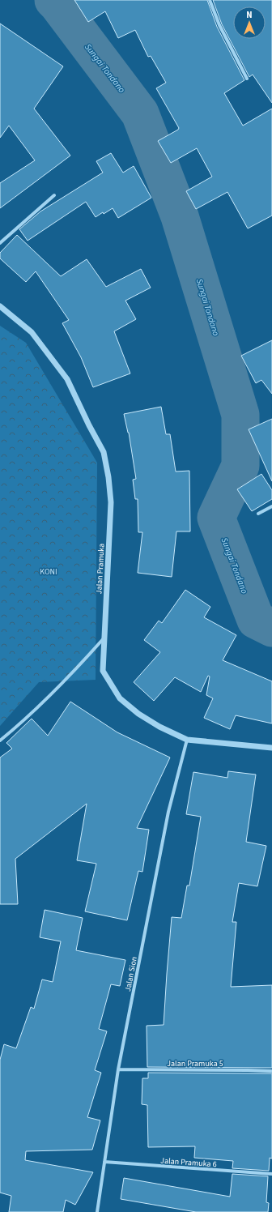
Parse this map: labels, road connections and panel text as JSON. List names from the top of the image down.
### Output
{
  "streets": {
    "street": [
      "Jalan Pramuka",
      "Jalan Sion",
      "Jalan Pramuka 5",
      "Jalan Pramuka 6"
    ]
  },
  "crossings": [
    ["Jalan Pramuka", "Jalan Sion"],
    ["Jalan Sion", "Jalan Pramuka 5"],
    ["Jalan Sion", "Jalan Pramuka 6"]
  ],
  "water": ["Sungai Tondano"],
  "parks": ["KONI"],
  "north": "top"
}
